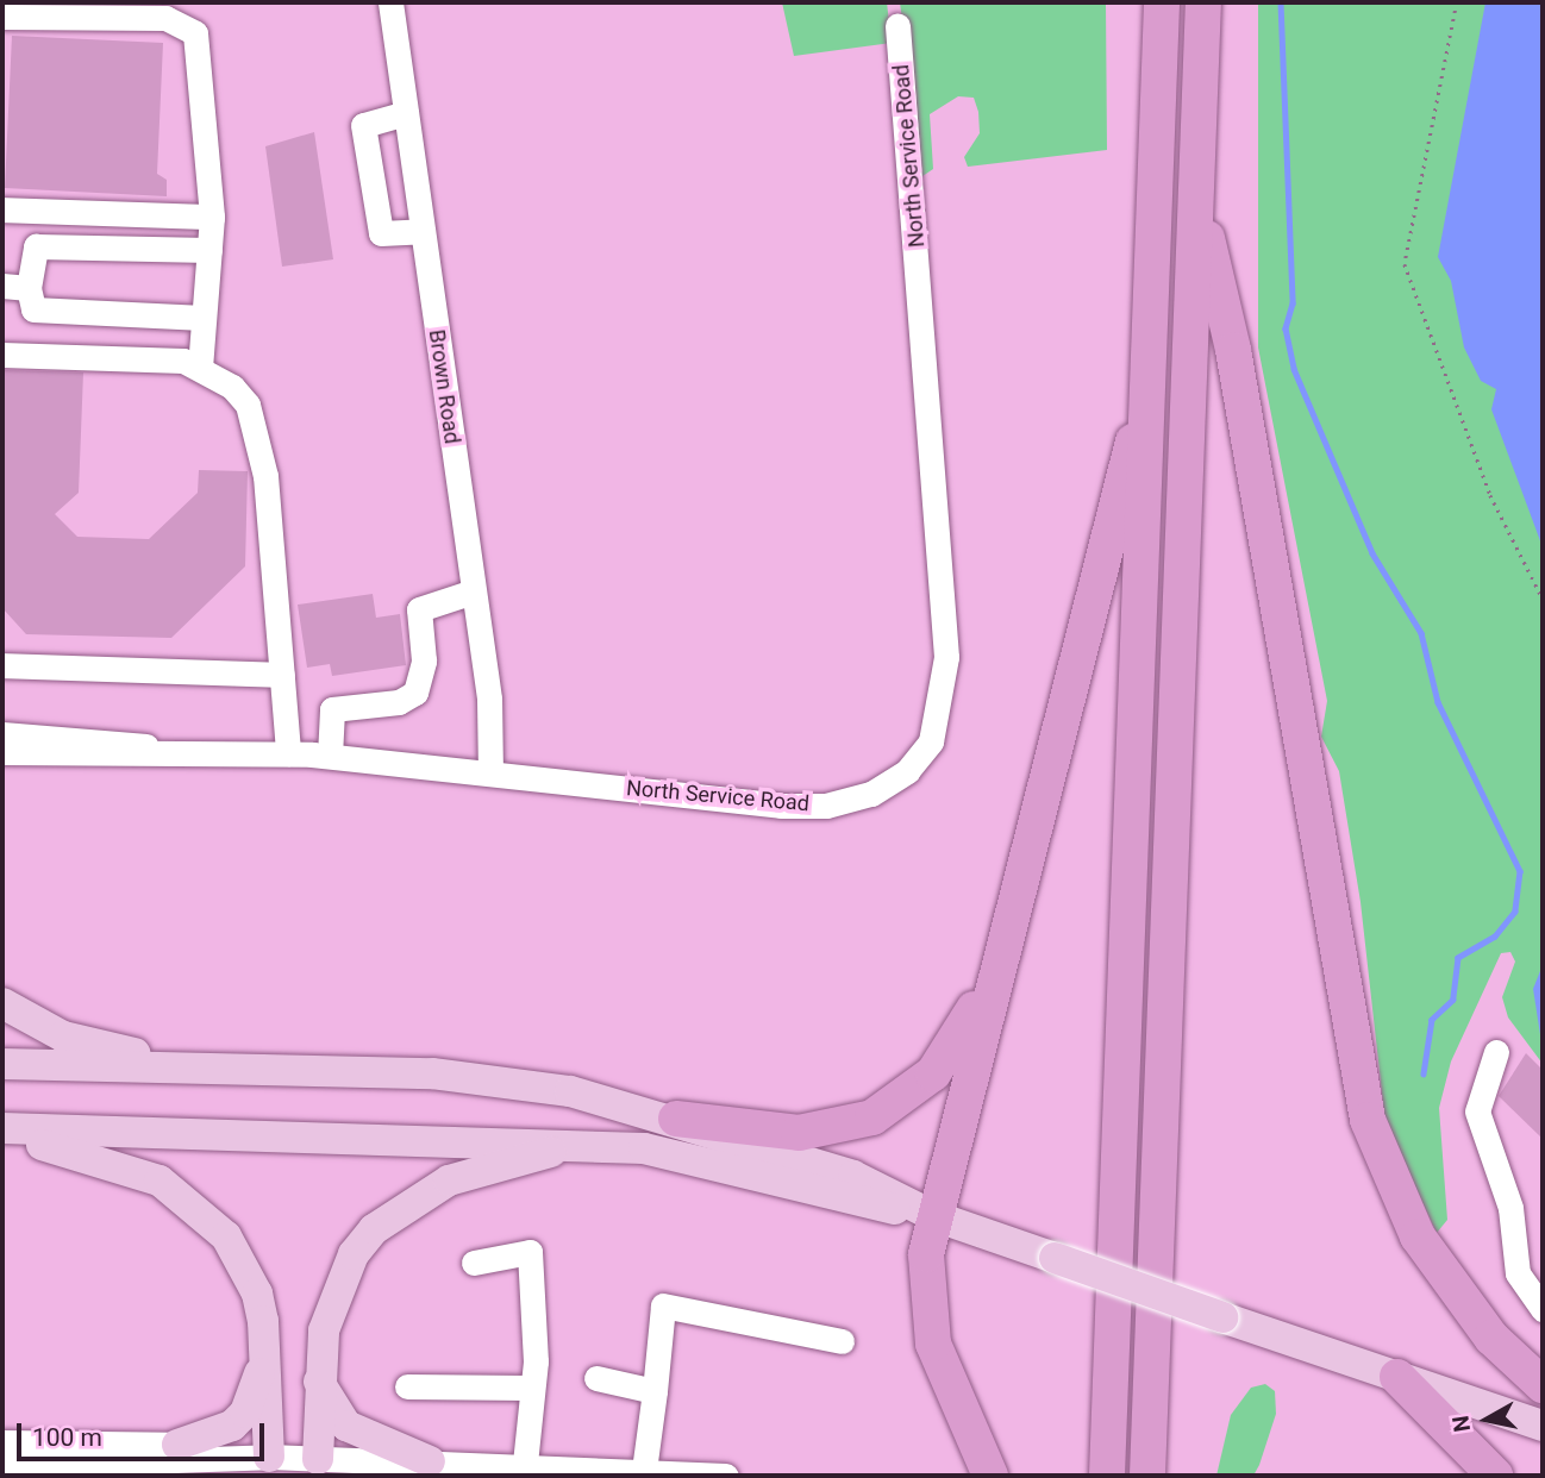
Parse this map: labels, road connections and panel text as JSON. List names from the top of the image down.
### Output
{
  "streets": {
    "street": ["North Service Road", "Brown Road"]
  },
  "crossings": [
    ["North Service Road", "Brown Road"]
  ],
  "scale_bar": "100 m",
  "north": "left"
}
